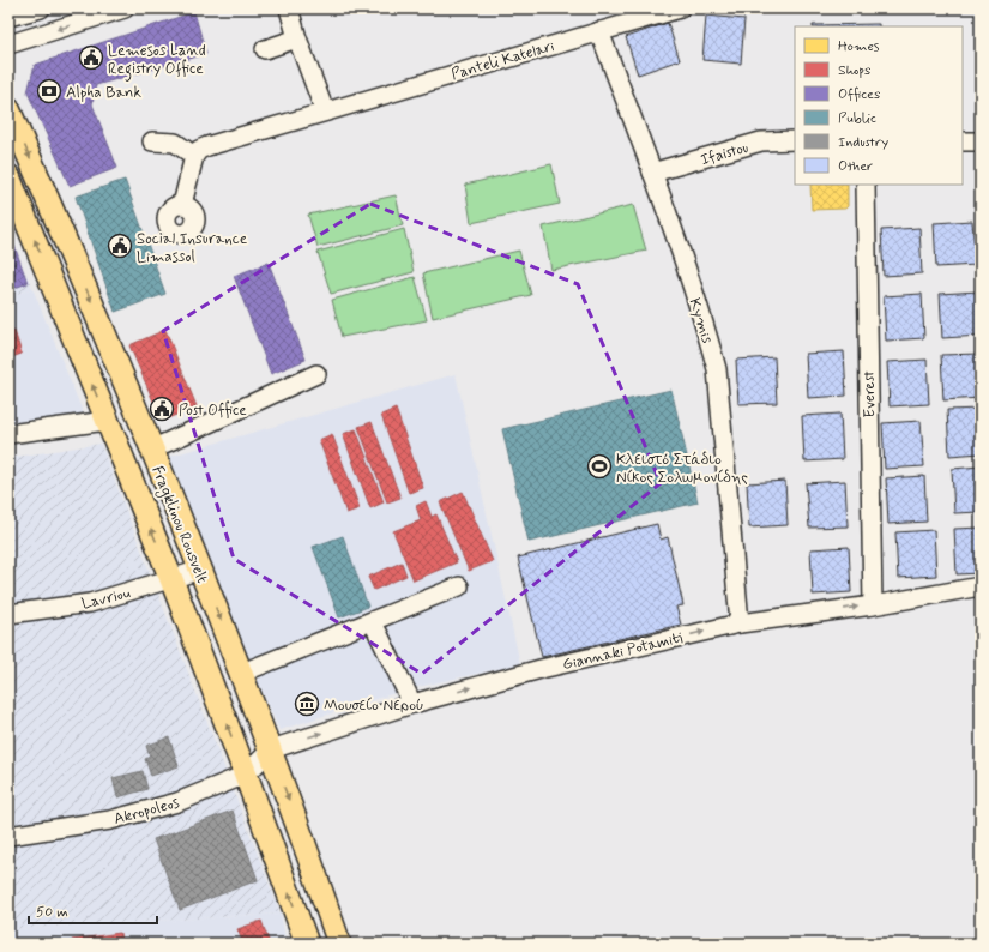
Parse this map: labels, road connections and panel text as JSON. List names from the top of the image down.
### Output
{
  "streets": {
    "main road": ["Fragklinou Rousvelt"],
    "street": [
      "Panteli Katelari",
      "Ifaistou",
      "Kymis",
      "Everest",
      "Lavriou",
      "Giannaki Potamiti",
      "Akropoleos"
    ]
  },
  "crossings": [
    ["Panteli Katelari", "Kymis"],
    ["Ifaistou", "Kymis"],
    ["Kymis", "Giannaki Potamiti"],
    ["Everest", "Giannaki Potamiti"],
    ["Fragklinou Rousvelt", "Lavriou"],
    ["Fragklinou Rousvelt", "Giannaki Potamiti"],
    ["Fragklinou Rousvelt", "Akropoleos"],
    ["Giannaki Potamiti", "Akropoleos"]
  ],
  "places": {
    "public building": ["Lemesos Land Registry Office", "Social Insurance Limassol", "Post Office"],
    "bank": ["Alpha Bank"],
    "sports": ["Κλειστό Στάδιο Νίκος Σολωμονίδης"],
    "museum": ["Μουσείο Νερού"]
  },
  "legend": [
    "Homes",
    "Shops",
    "Offices",
    "Public",
    "Industry",
    "Other"
  ],
  "scale_bar": "50 m"
}
